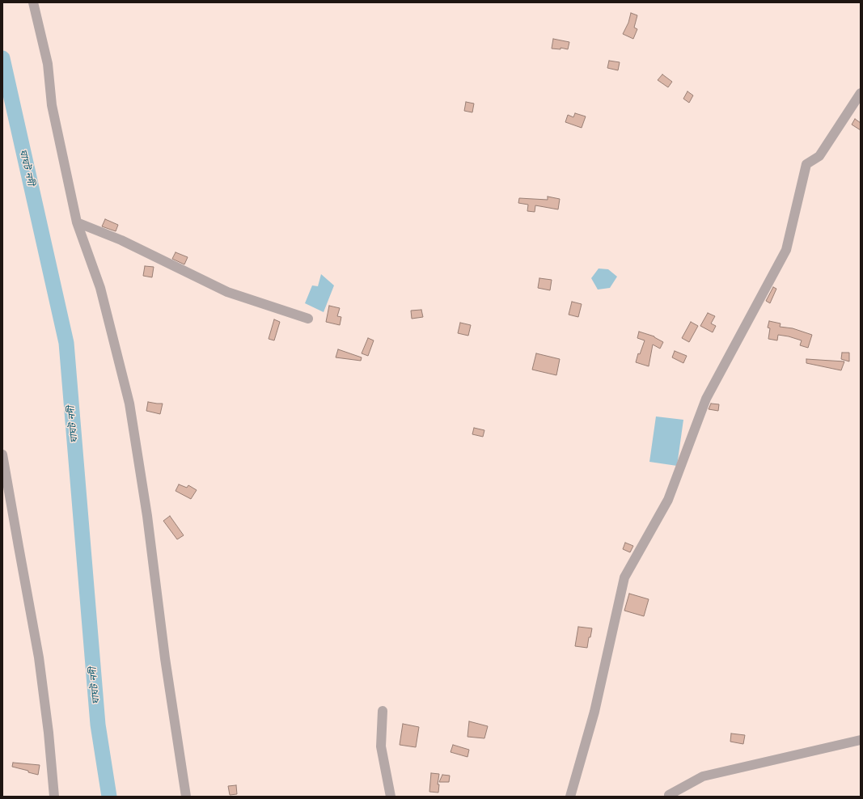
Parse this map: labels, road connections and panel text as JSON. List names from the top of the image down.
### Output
{
  "water": ["ঘাঘট নদী"]
}
